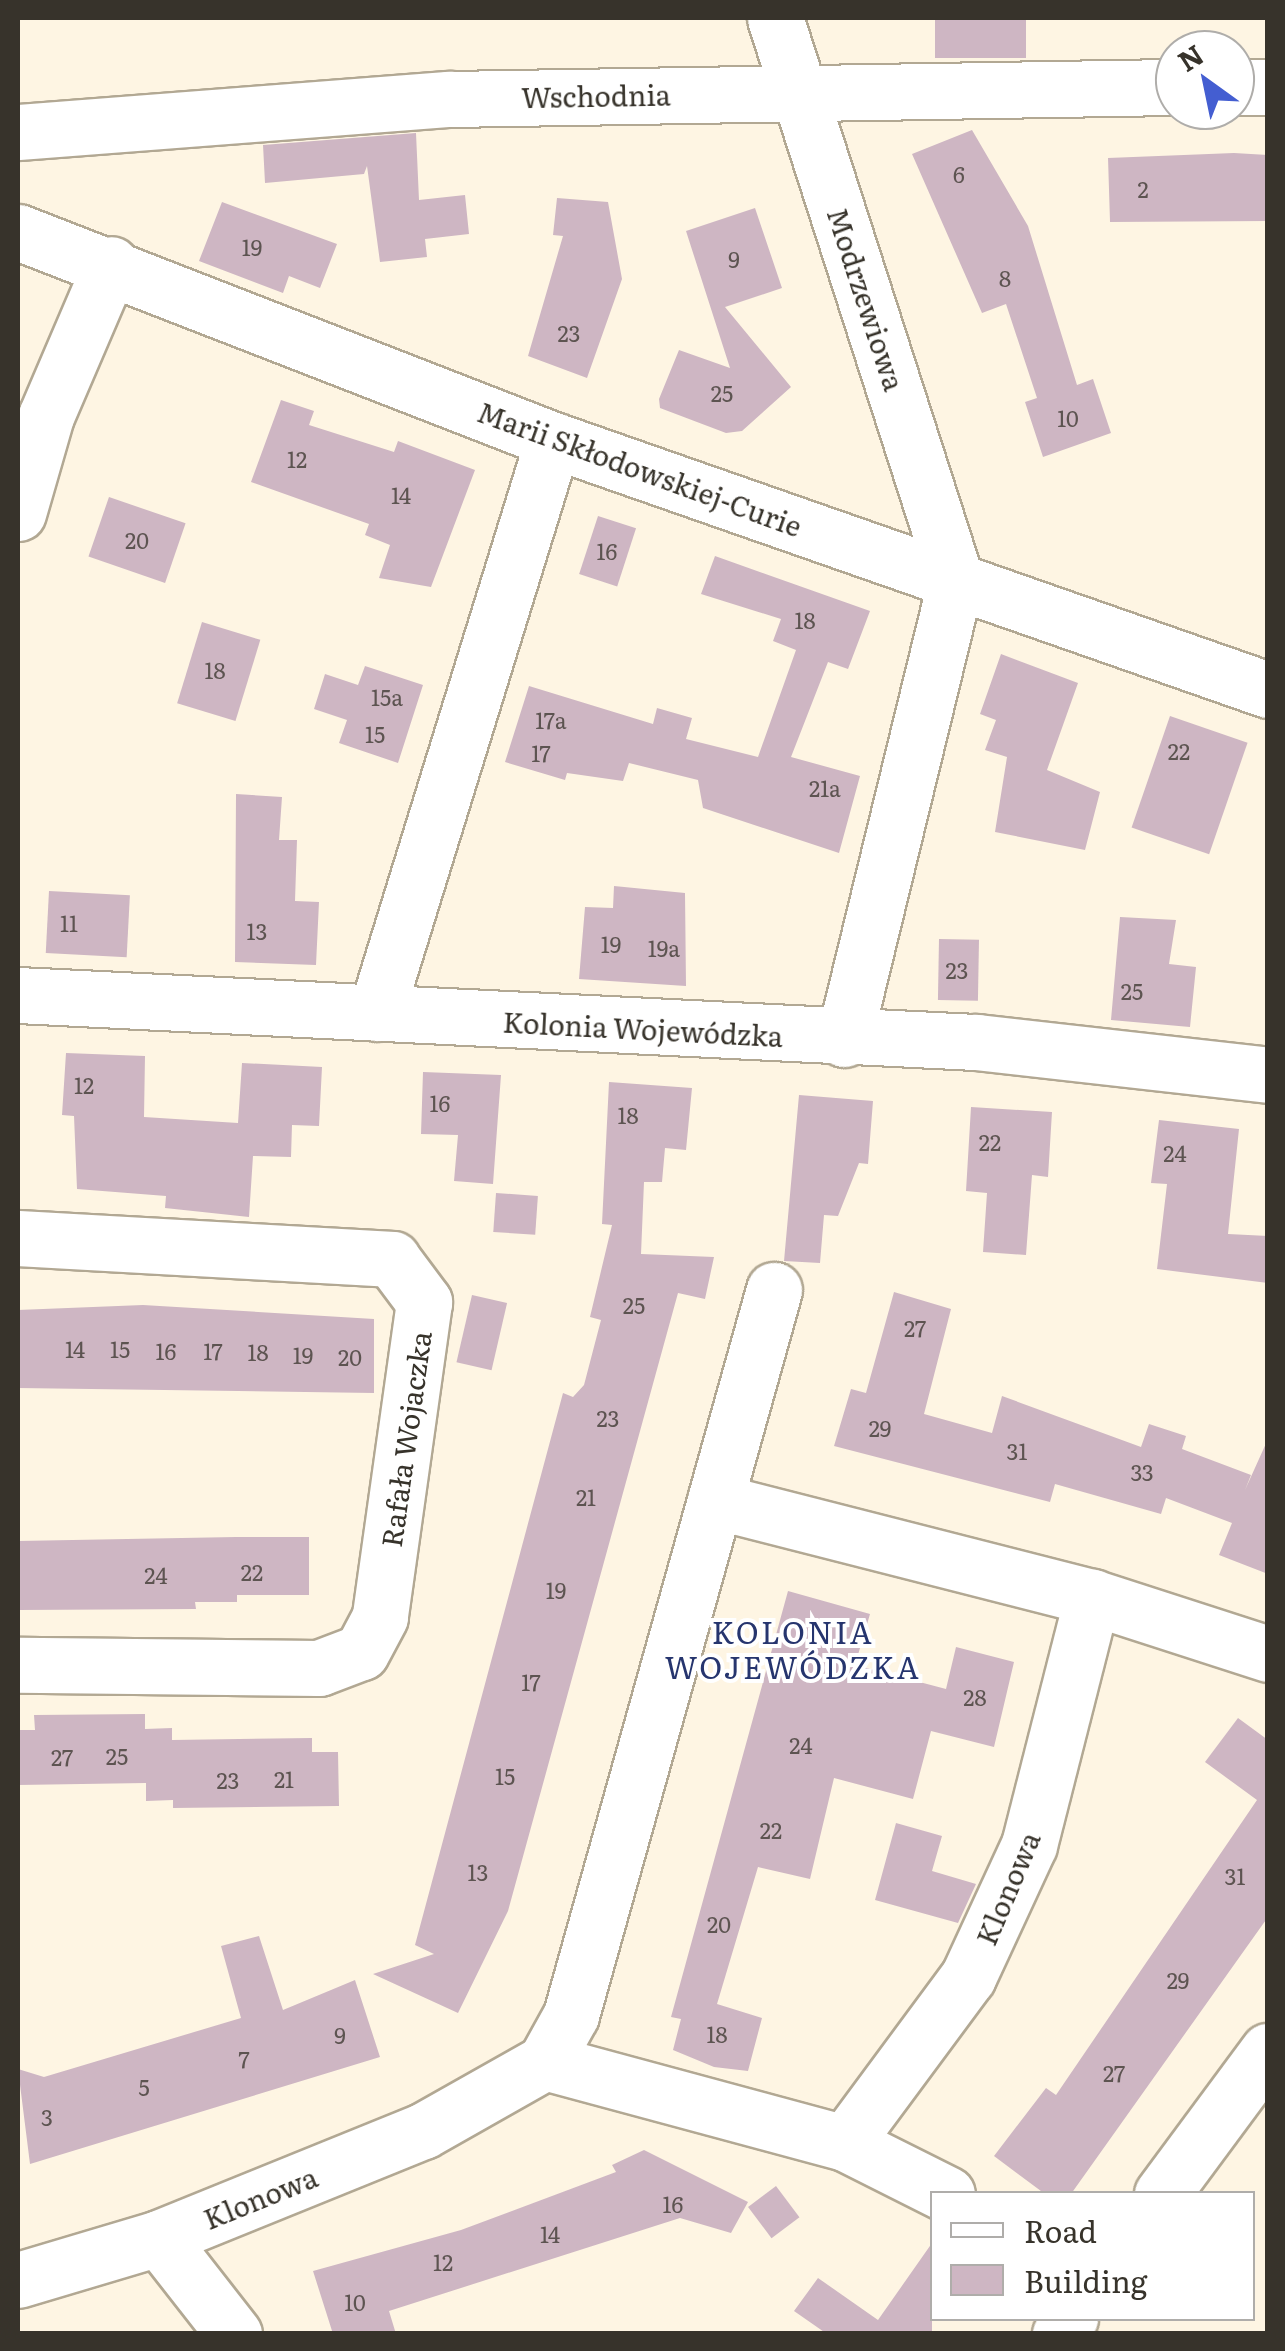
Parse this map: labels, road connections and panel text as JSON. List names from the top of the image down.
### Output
{
  "streets": {
    "street": [
      "Wschodnia",
      "Modrzewiowa",
      "Marii Skłodowskiej-Curie",
      "Kolonia Wojewódzka",
      "Rafała Wojaczka",
      "Klonowa"
    ]
  },
  "crossings": [
    ["Wschodnia", "Modrzewiowa"],
    ["Modrzewiowa", "Marii Skłodowskiej-Curie"]
  ],
  "districts": ["KOLONIA WOJEWÓDZKA"],
  "house_numbers": [
    "6",
    "2",
    "19",
    "9",
    "8",
    "23",
    "25",
    "10",
    "12",
    "14",
    "20",
    "16",
    "18",
    "18",
    "15a",
    "17a",
    "15",
    "22",
    "17",
    "21a",
    "11",
    "13",
    "19",
    "19a",
    "23",
    "25",
    "12",
    "16",
    "18",
    "22",
    "24",
    "25",
    "27",
    "14",
    "15",
    "16",
    "17",
    "18",
    "19",
    "20",
    "23",
    "29",
    "31",
    "33",
    "21",
    "22",
    "24",
    "19",
    "17",
    "28",
    "24",
    "25",
    "27",
    "15",
    "21",
    "23",
    "22",
    "13",
    "31",
    "20",
    "29",
    "18",
    "9",
    "7",
    "27",
    "5",
    "3",
    "16",
    "14",
    "12",
    "10"
  ],
  "legend": ["Road", "Building"],
  "north": "top left"
}
